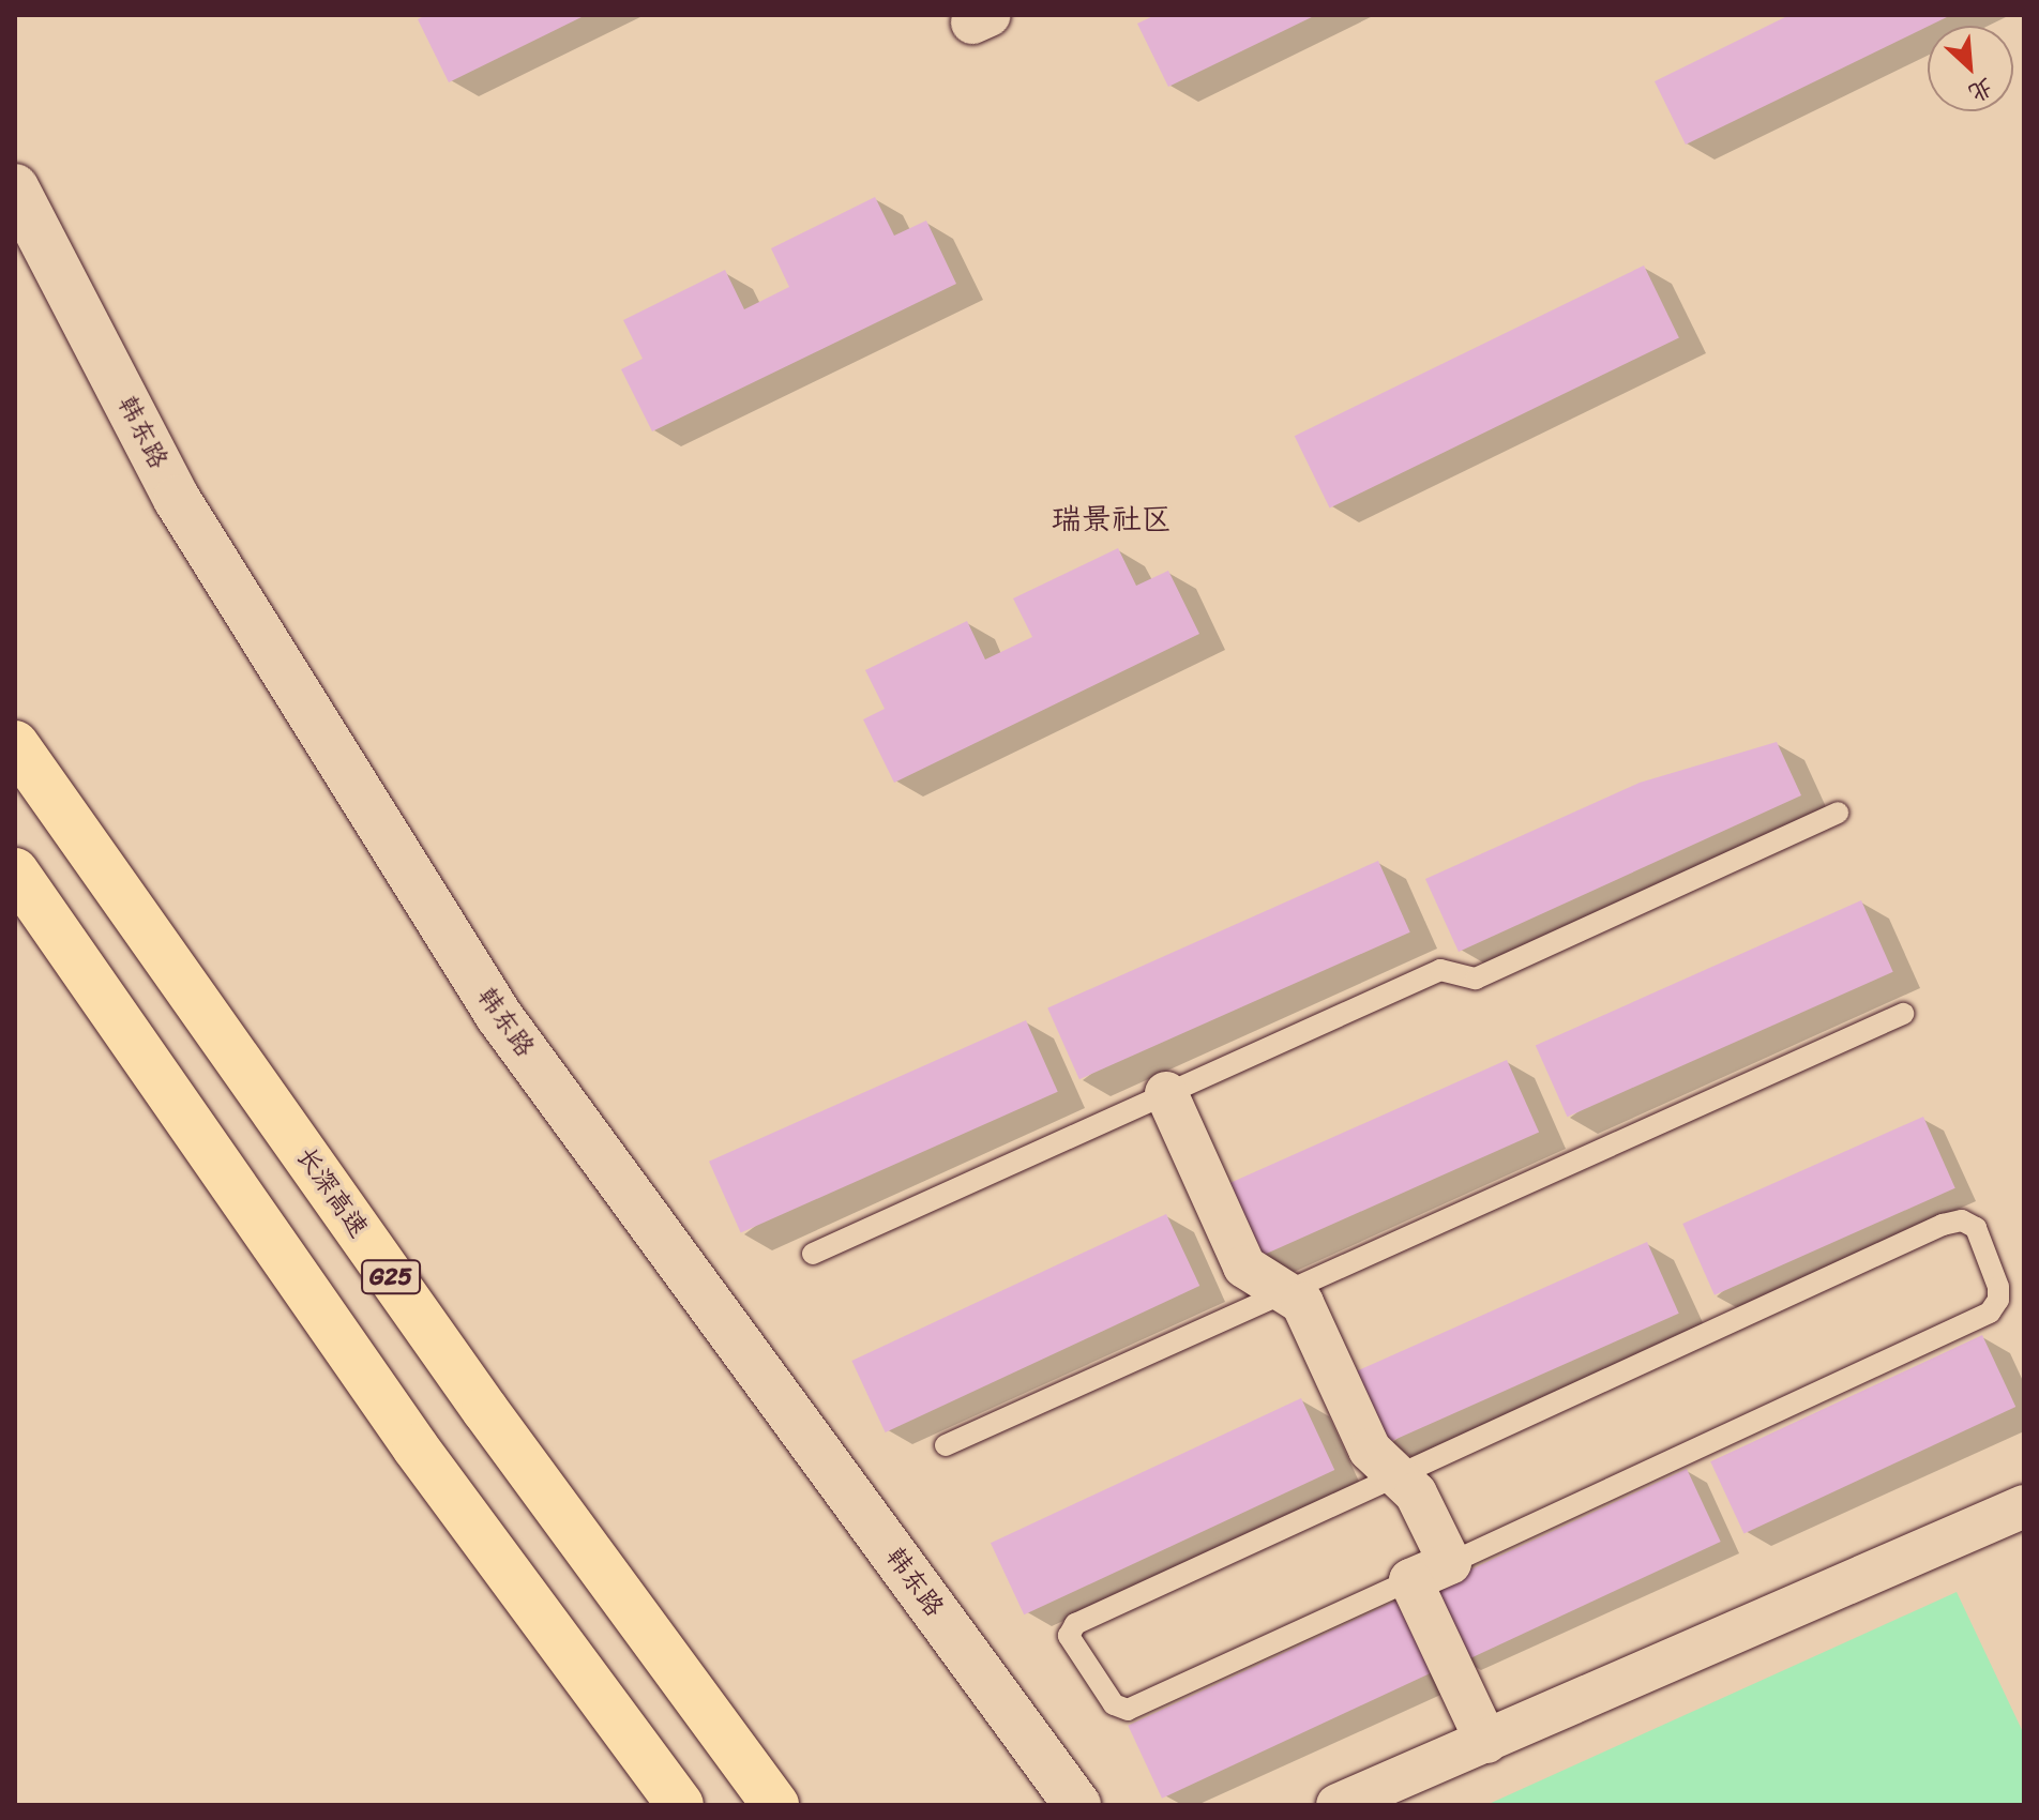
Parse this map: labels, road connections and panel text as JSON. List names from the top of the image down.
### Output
{
  "streets": {
    "highway": ["长深高速", "G25"],
    "street": ["韩东路"]
  },
  "districts": ["瑞景社区"],
  "north": "bottom right"
}
